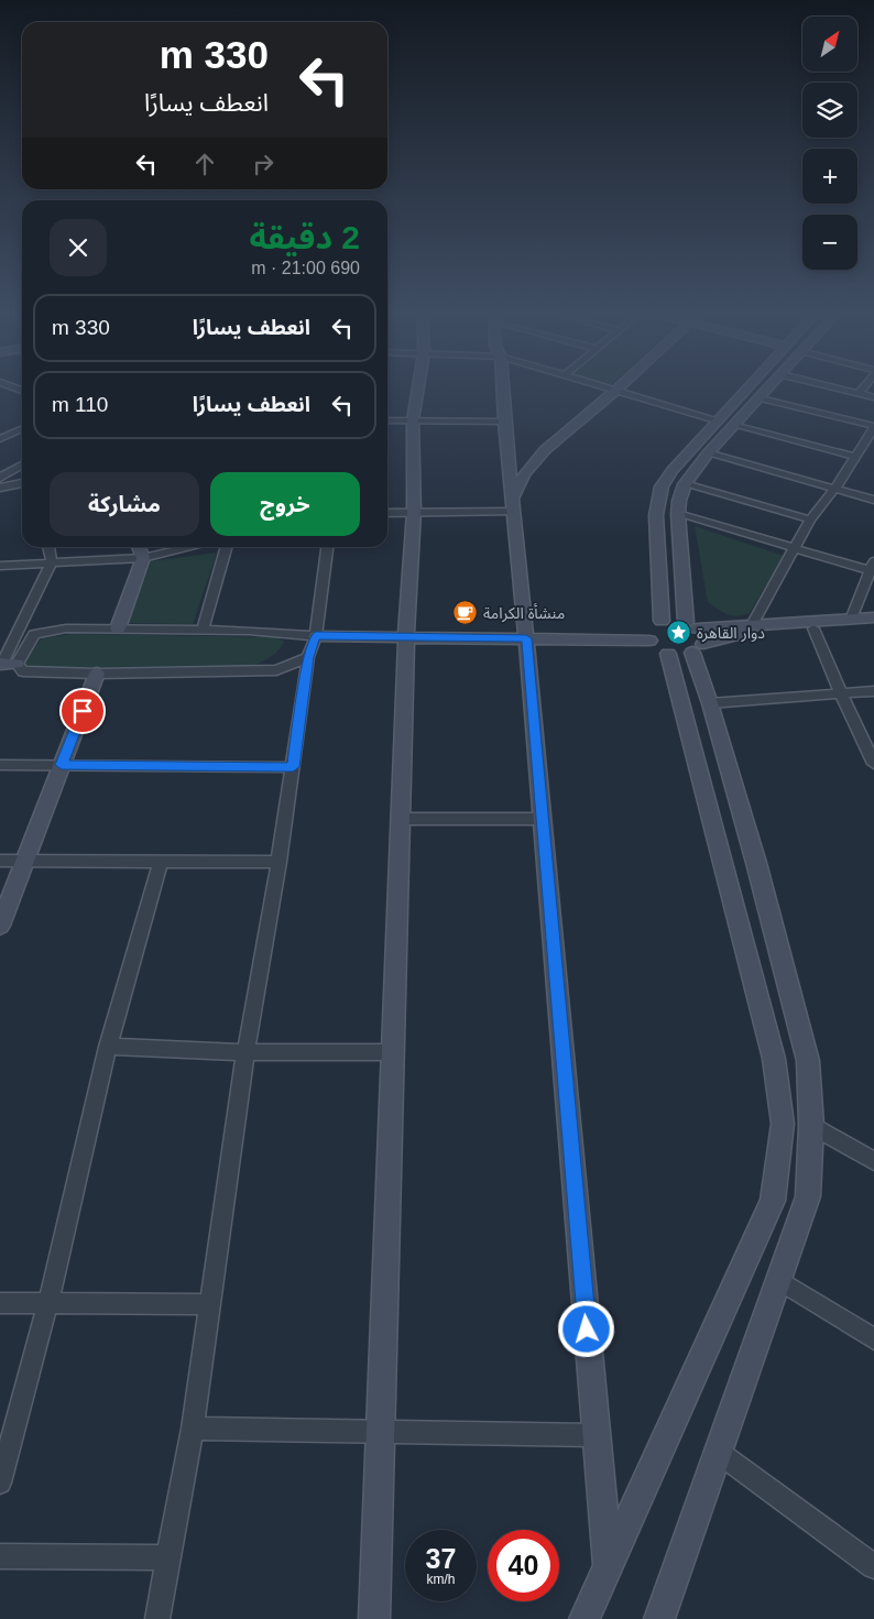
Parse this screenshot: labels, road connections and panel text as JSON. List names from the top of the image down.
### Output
{
  "places": {
    "cafe": ["منشأة الكرامة"],
    "place": ["دوار القاهرة"]
  },
  "north": "top right",
  "page": {
    "map_buttons": ["+", "−"],
    "turn": ["330 m", "انعطف يسارًا"],
    "heading": ["2 دقيقة", "690 m · 21:00"],
    "list": [
      {
        "name": "انعطف يسارًا",
        "value": "330 m"
      },
      {
        "name": "انعطف يسارًا",
        "value": "110 m"
      }
    ],
    "buttons": ["خروج", "مشاركة"],
    "speed": "37 km/h",
    "limit": "40"
  }
}
